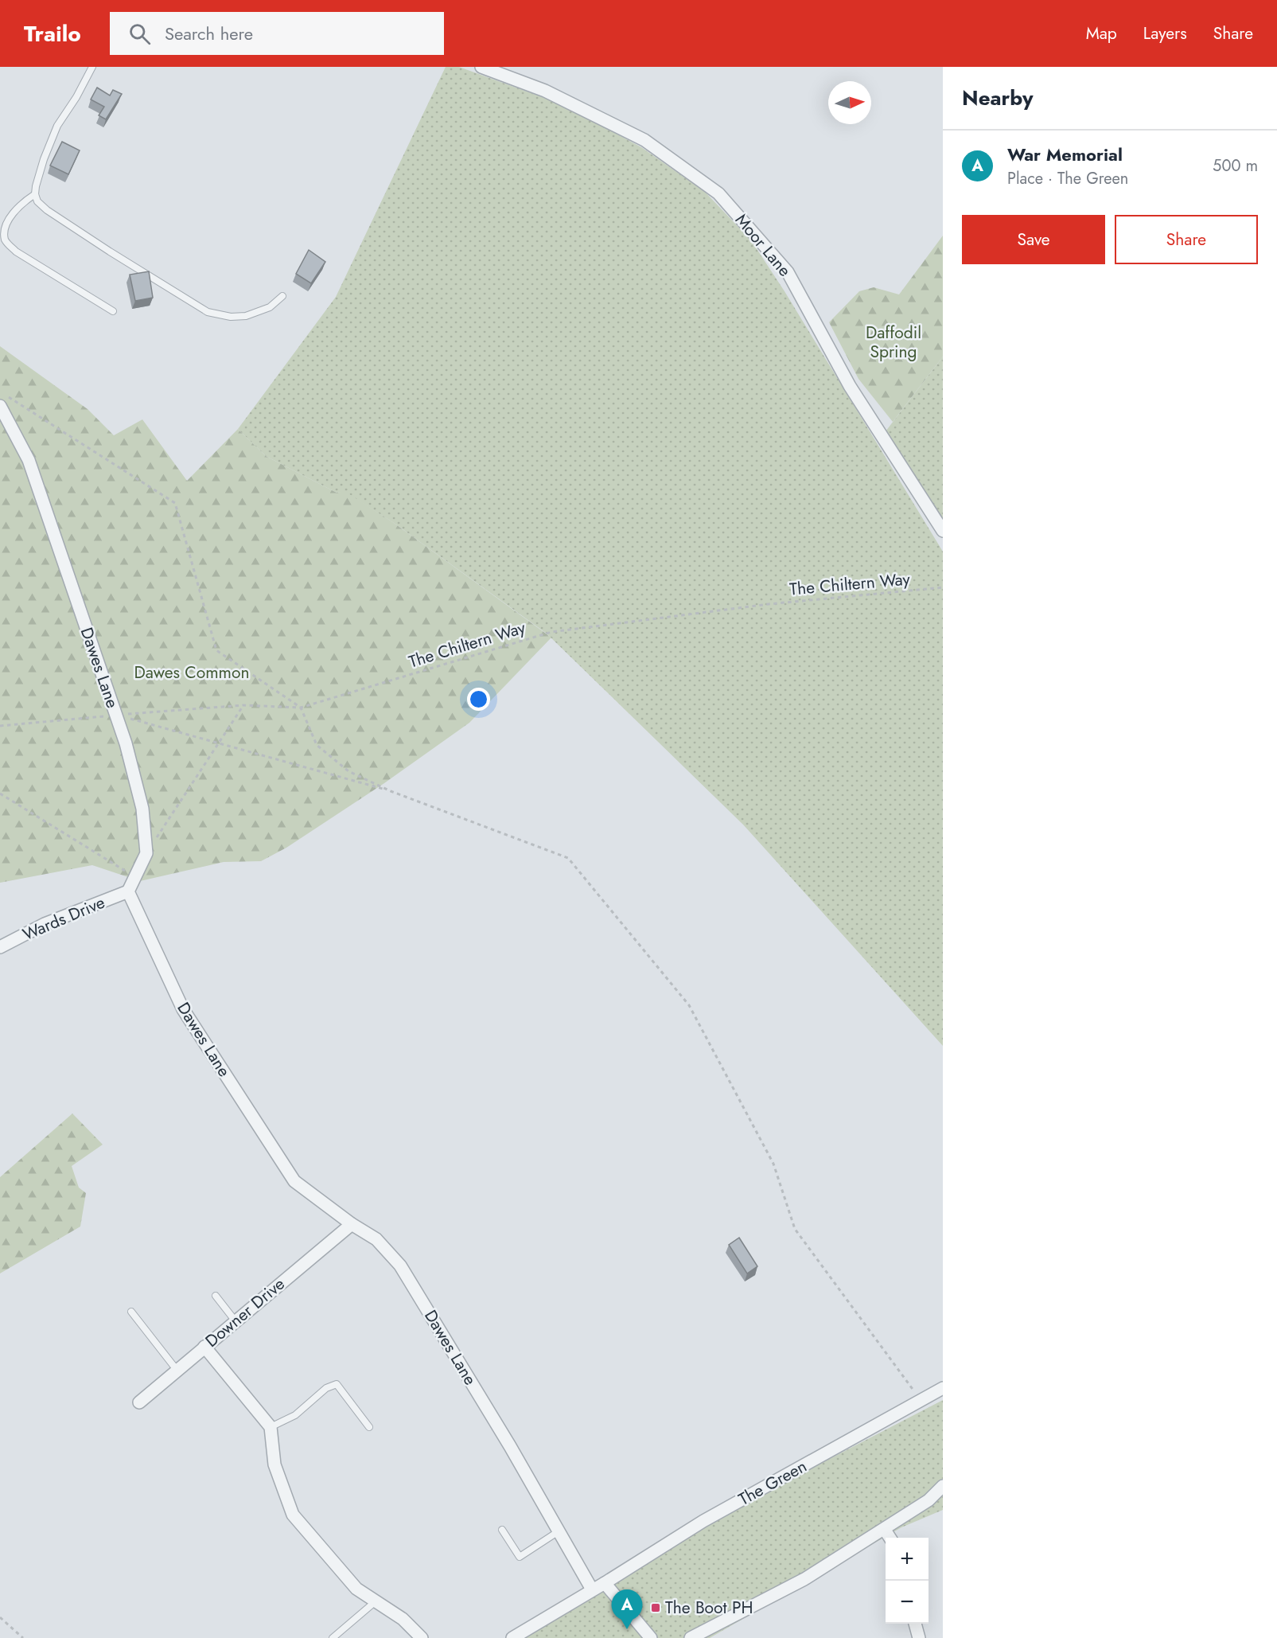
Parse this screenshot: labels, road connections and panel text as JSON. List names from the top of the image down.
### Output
{
  "streets": {
    "street": [
      "Moor Lane",
      "Dawes Lane",
      "Wards Drive",
      "Downer Drive",
      "The Green"
    ],
    "path": ["The Chiltern Way"]
  },
  "crossings": [
    ["The Chiltern Way", "Dawes Lane"],
    ["Dawes Lane", "Wards Drive"],
    ["Dawes Lane", "Downer Drive"],
    ["Dawes Lane", "The Green"]
  ],
  "parks": ["Daffodil Spring", "Dawes Common"],
  "places": {
    "transit": ["The Boot PH"]
  },
  "north": "right",
  "page": {
    "header": "Trailo",
    "search": "Search here",
    "nav": ["Map", "Layers", "Share"],
    "heading": "Nearby",
    "list": [
      {
        "mark": "A",
        "name": "War Memorial",
        "note": "Place · The Green",
        "value": "500 m"
      }
    ],
    "buttons": ["Save", "Share"],
    "map_buttons": ["+", "−"],
    "pins": "A"
  }
}
